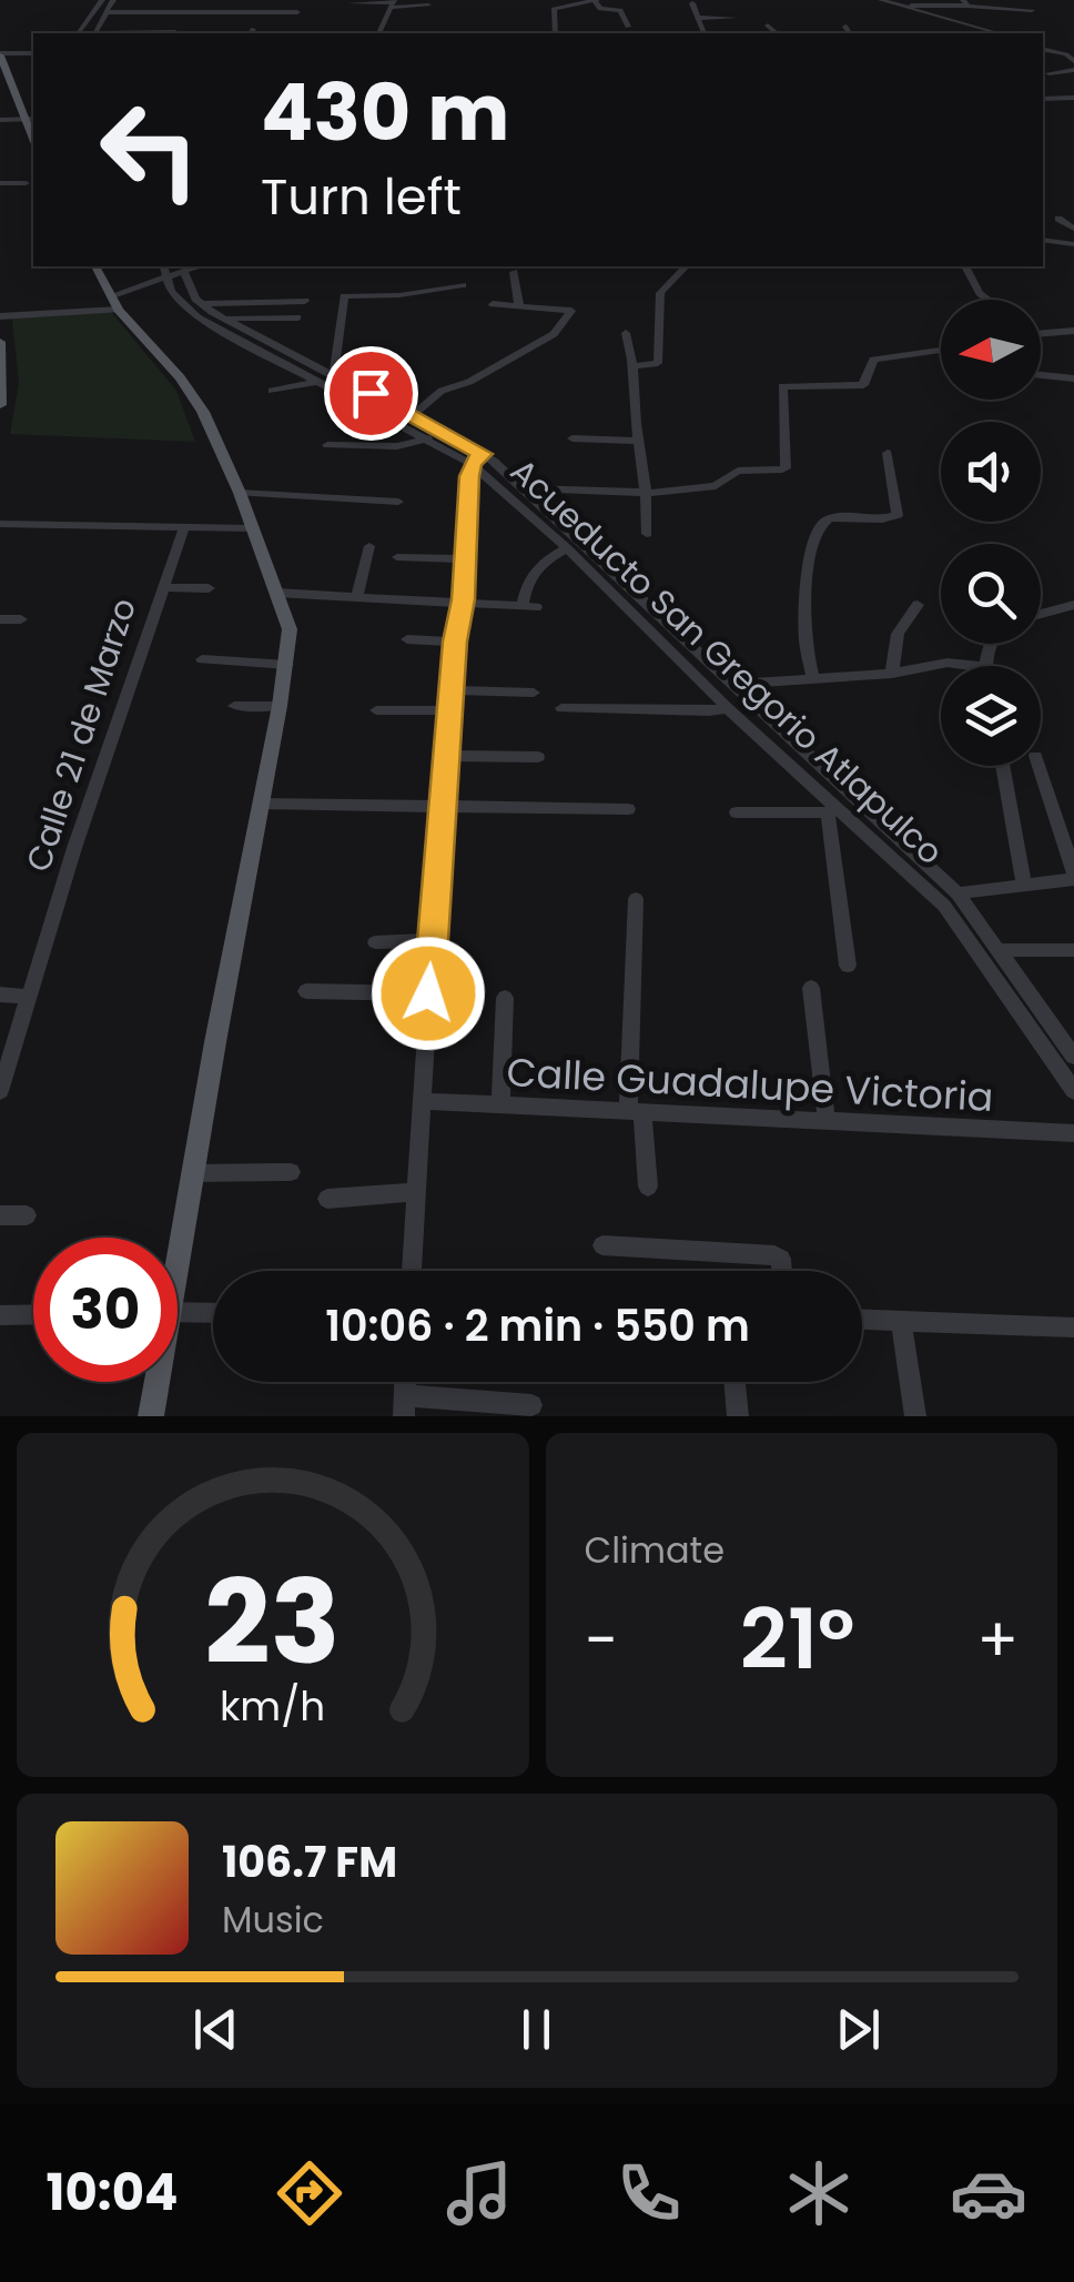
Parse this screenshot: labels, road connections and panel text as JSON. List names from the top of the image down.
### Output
{
  "streets": {
    "street": ["Acueducto San Gregorio Atlapulco", "Calle 21 de Marzo", "Calle Guadalupe Victoria"]
  },
  "north": "left",
  "page": {
    "turn": ["430 m", "Turn left"],
    "limit": "30",
    "trip": "10:06 · 2 min · 550 m",
    "tile": "Climate",
    "heat": ["−", "21°", "+"],
    "song": ["106.7 FM", "Music"],
    "tabs": "10:04",
    "gauge": ["23", "km/h"]
  }
}
